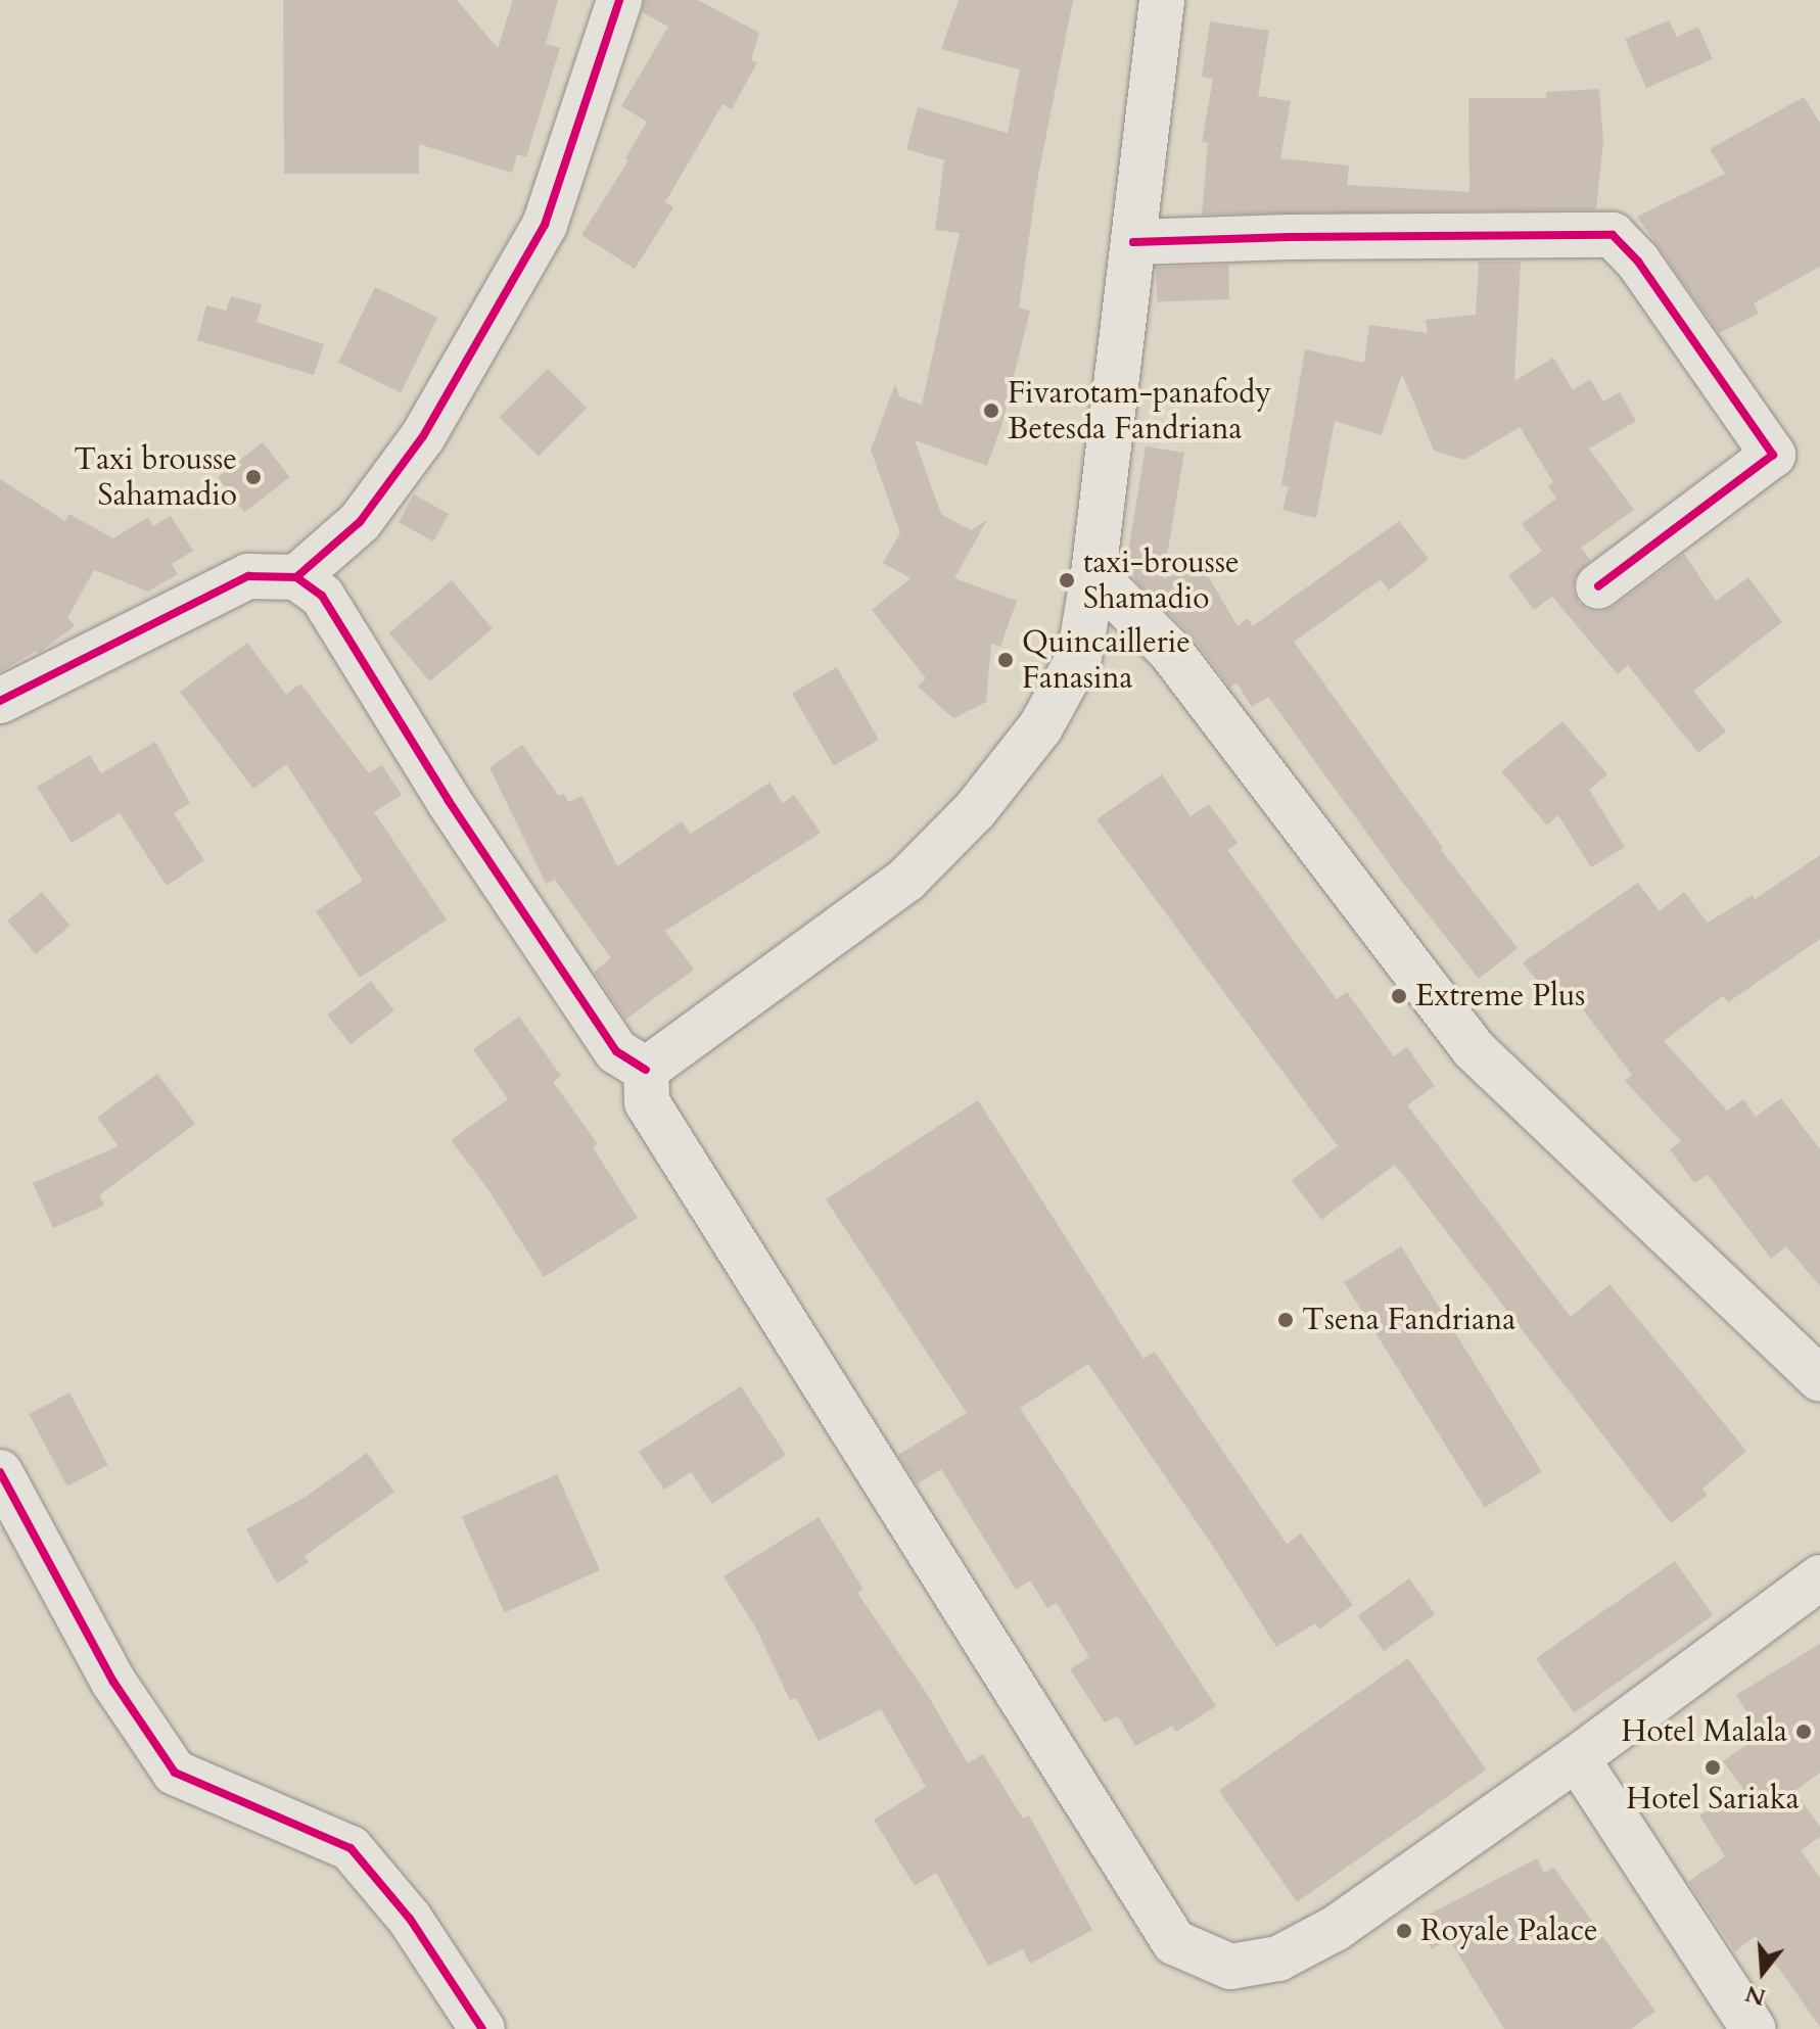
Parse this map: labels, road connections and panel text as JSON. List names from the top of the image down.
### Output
{
  "places": [
    "Fivarotam-panafody Betesda Fandriana",
    "Taxi brousse Sahamadio",
    "taxi-brousse Shamadio",
    "Quincaillerie Fanasina",
    "Extreme Plus",
    "Tsena Fandriana",
    "Hotel Malala",
    "Hotel Sariaka",
    "Royale Palace"
  ],
  "north": "bottom"
}
